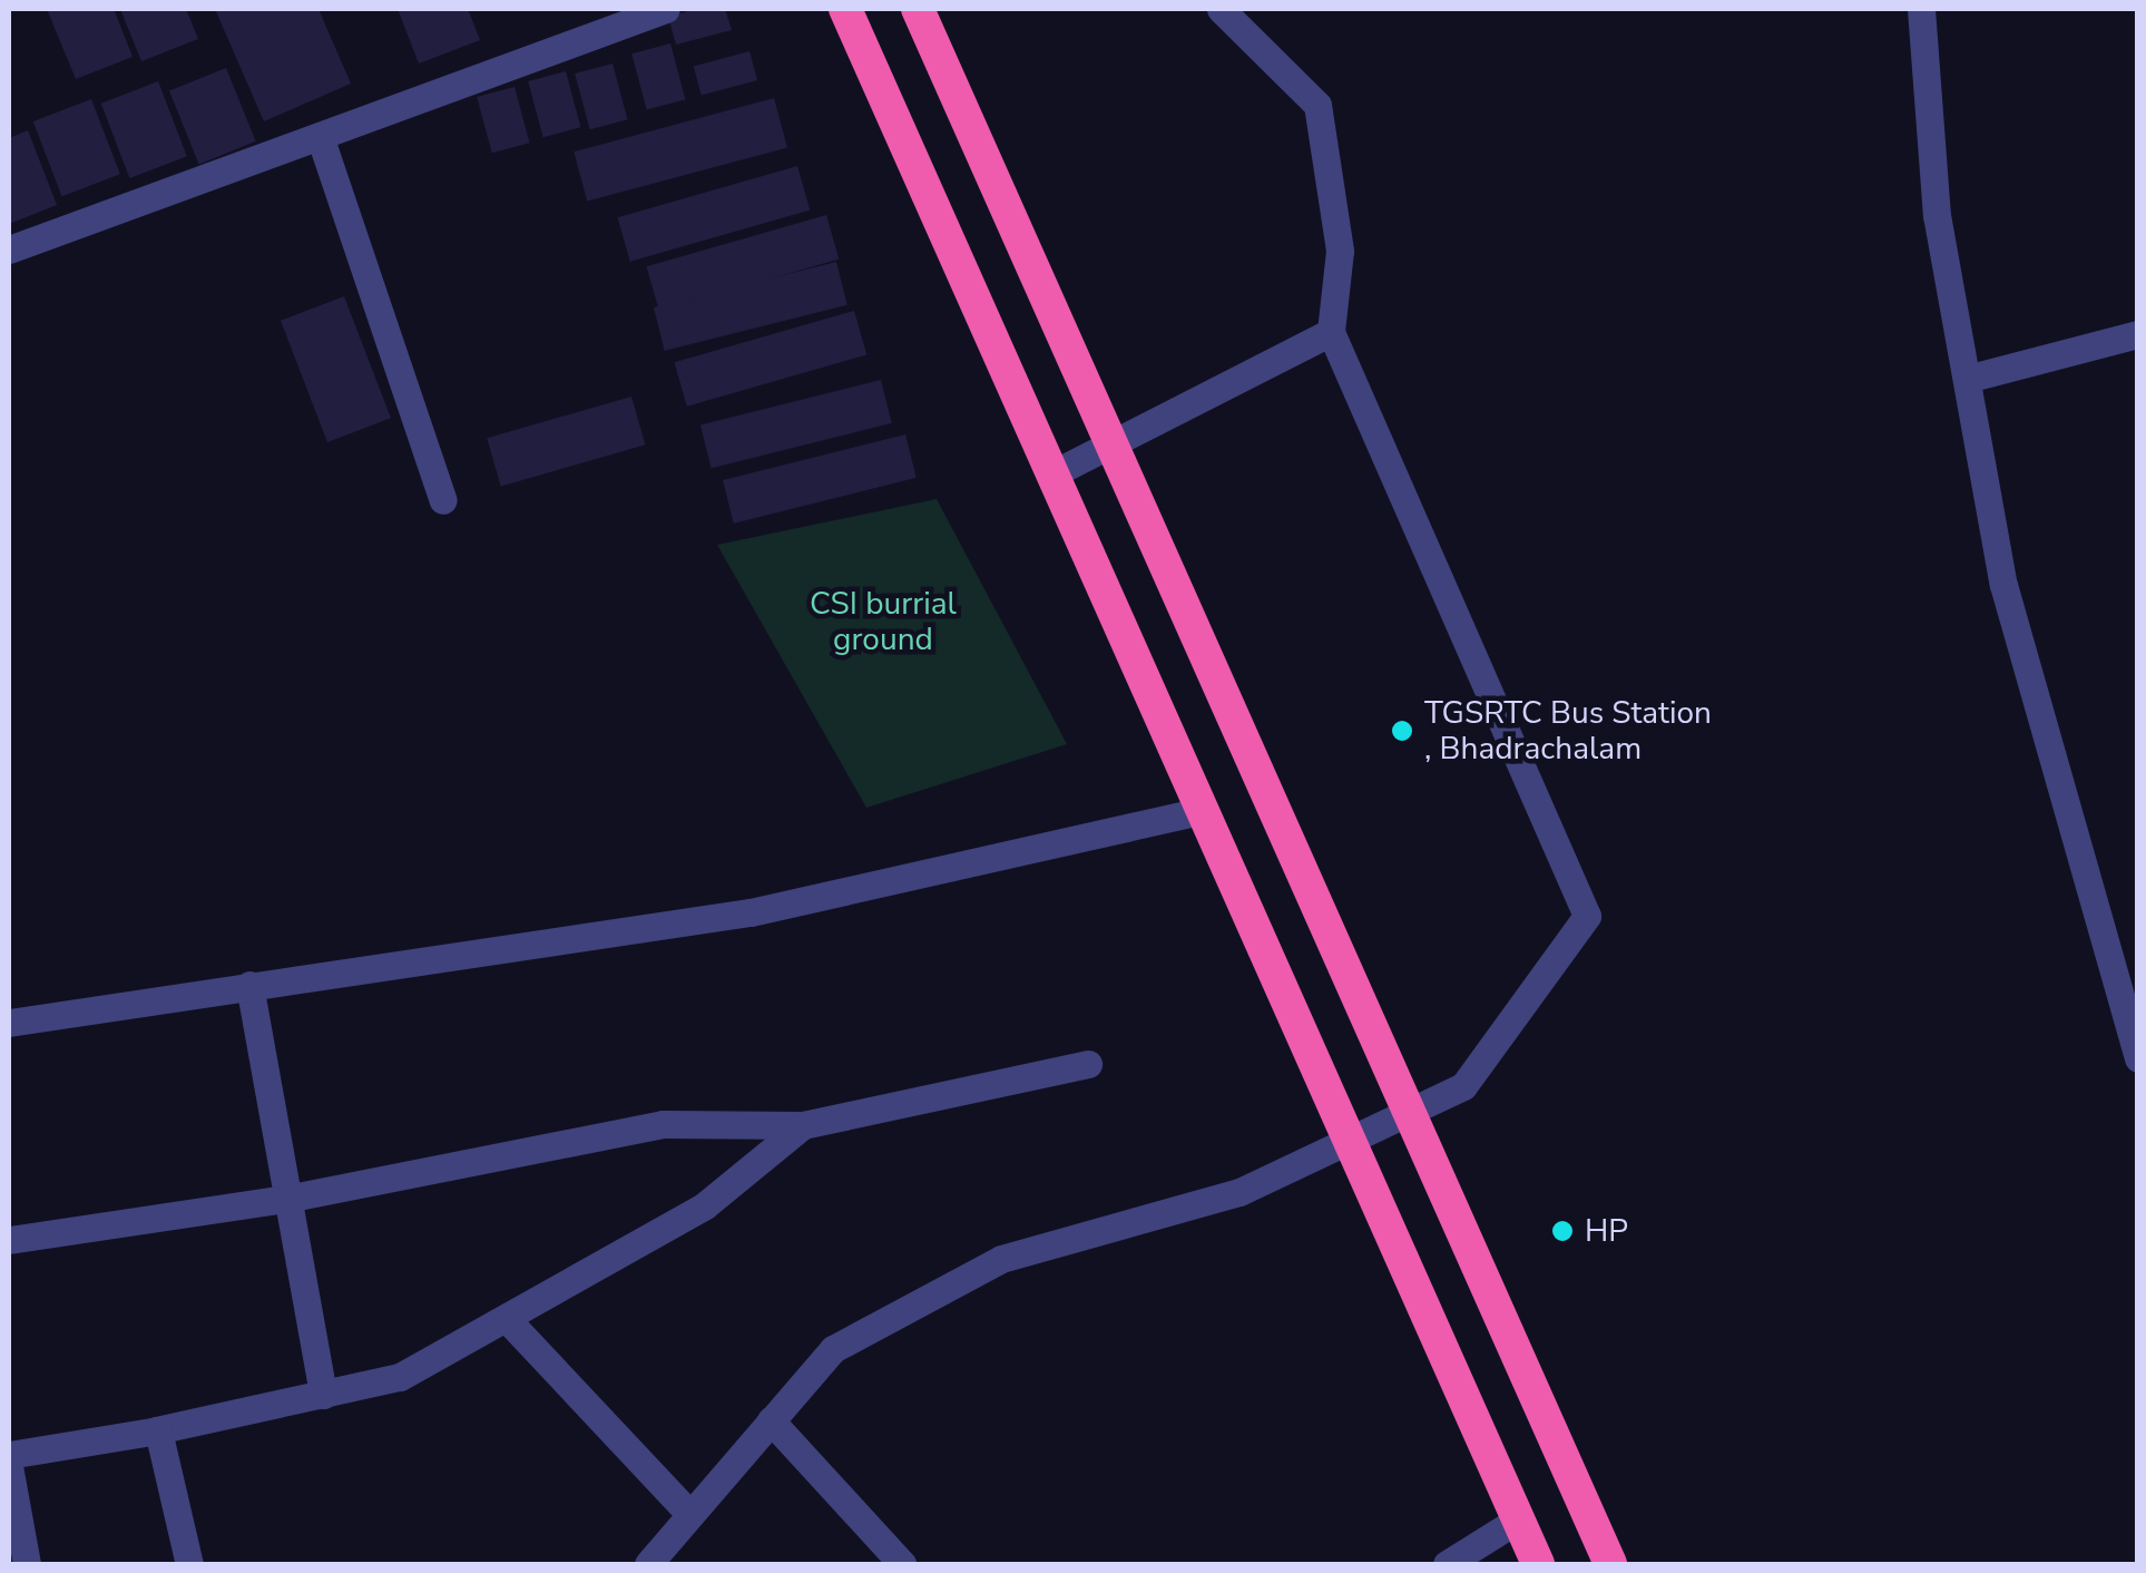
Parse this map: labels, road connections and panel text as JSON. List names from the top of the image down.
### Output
{
  "parks": ["CSI burrial ground"],
  "places": ["TGSRTC Bus Station , Bhadrachalam", "HP"]
}
